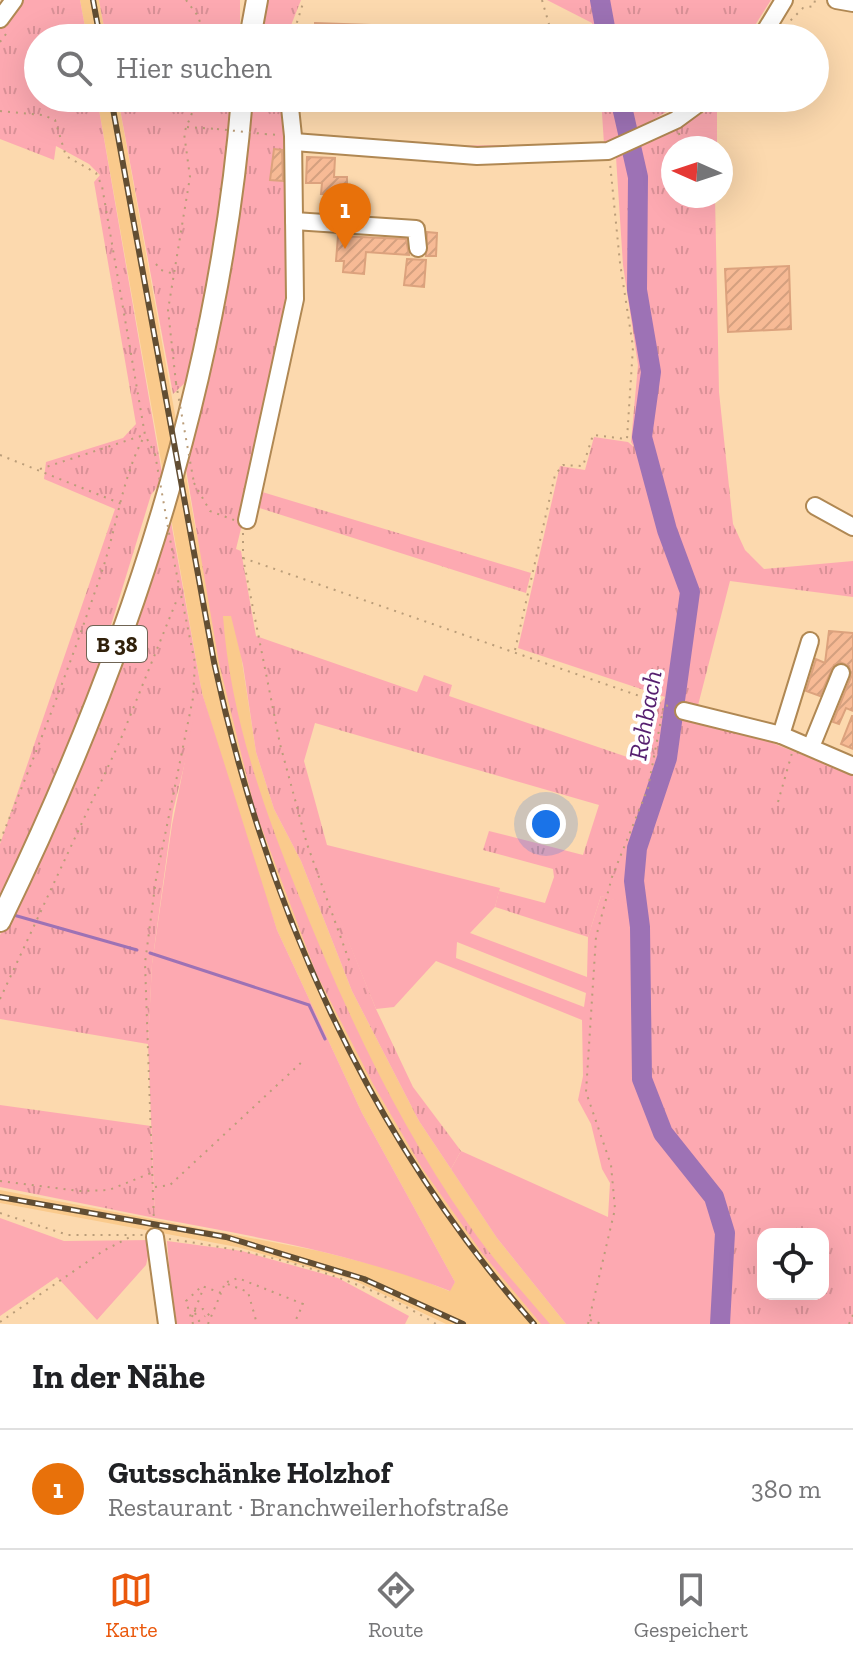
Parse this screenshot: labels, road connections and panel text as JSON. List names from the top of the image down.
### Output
{
  "streets": {
    "main road": ["B 38"]
  },
  "water": ["Rehbach"],
  "north": "left",
  "page": {
    "search": "Hier suchen",
    "pins": "1",
    "heading": "In der Nähe",
    "list": [
      {
        "mark": "1",
        "name": "Gutsschänke Holzhof",
        "note": "Restaurant · Branchweilerhofstraße",
        "value": "380 m"
      }
    ],
    "nav": ["Karte", "Route", "Gespeichert"]
  }
}
